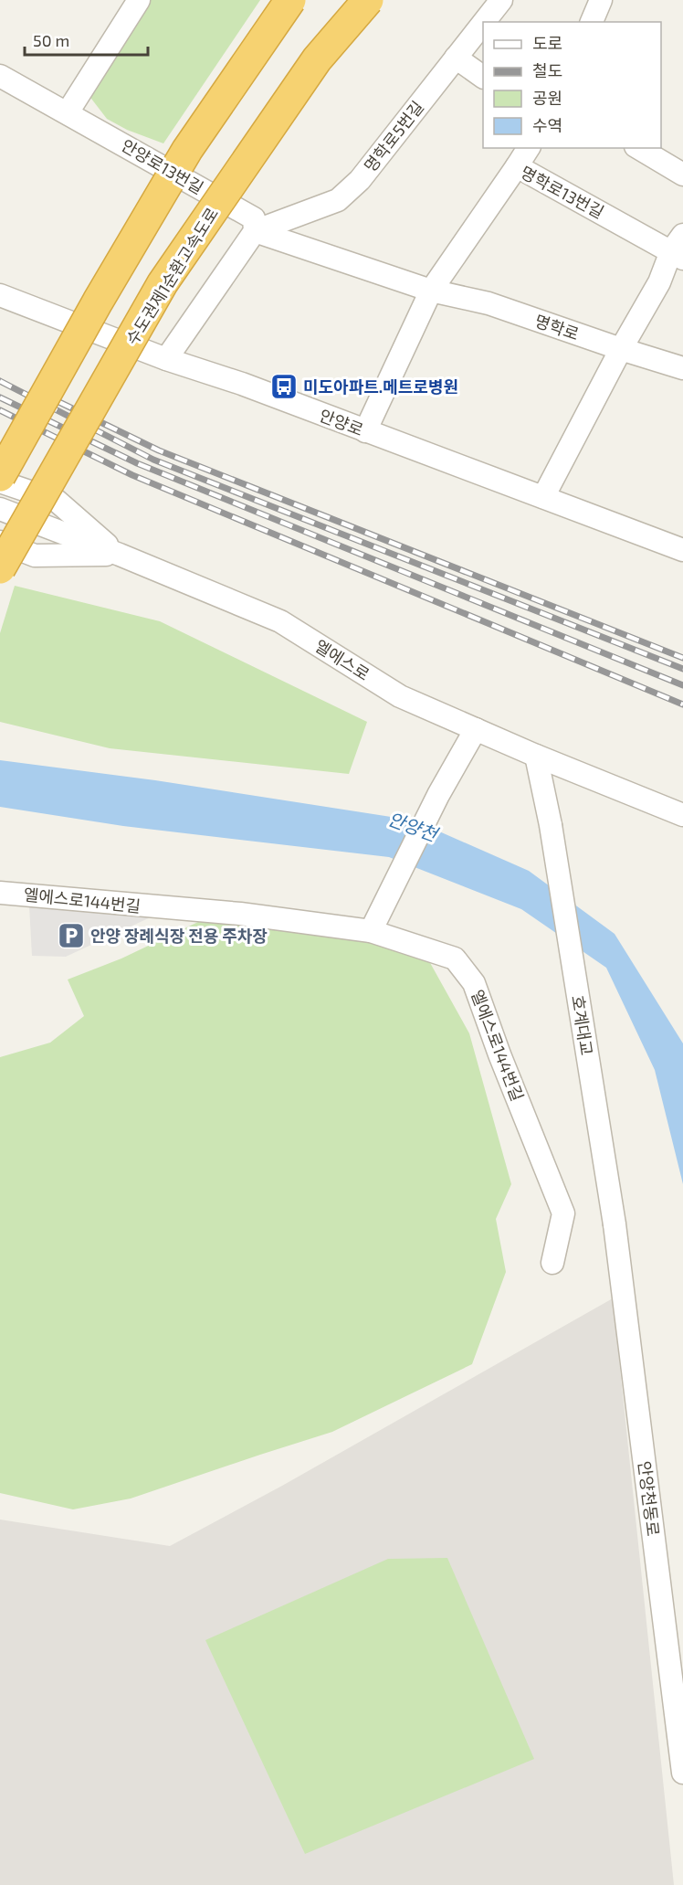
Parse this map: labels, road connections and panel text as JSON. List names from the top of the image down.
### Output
{
  "streets": {
    "highway": ["수도권제1순환고속도로"],
    "street": [
      "명학로5번길",
      "안양로13번길",
      "명학로13번길",
      "명학로",
      "안양로",
      "엘에스로",
      "엘에스로144번길",
      "호계대교",
      "안양천동로"
    ]
  },
  "crossings": [
    ["명학로5번길", "안양로13번길"],
    ["명학로5번길", "명학로"],
    ["안양로13번길", "명학로"],
    ["명학로13번길", "명학로"],
    ["엘에스로", "호계대교"],
    ["호계대교", "안양천동로"]
  ],
  "water": ["안양천"],
  "places": {
    "bus stop": ["미도아파트.메트로병원"],
    "parking": ["안양 장례식장 전용 주차장"]
  },
  "legend": [
    "도로",
    "철도",
    "공원",
    "수역"
  ],
  "scale_bar": "50 m"
}
